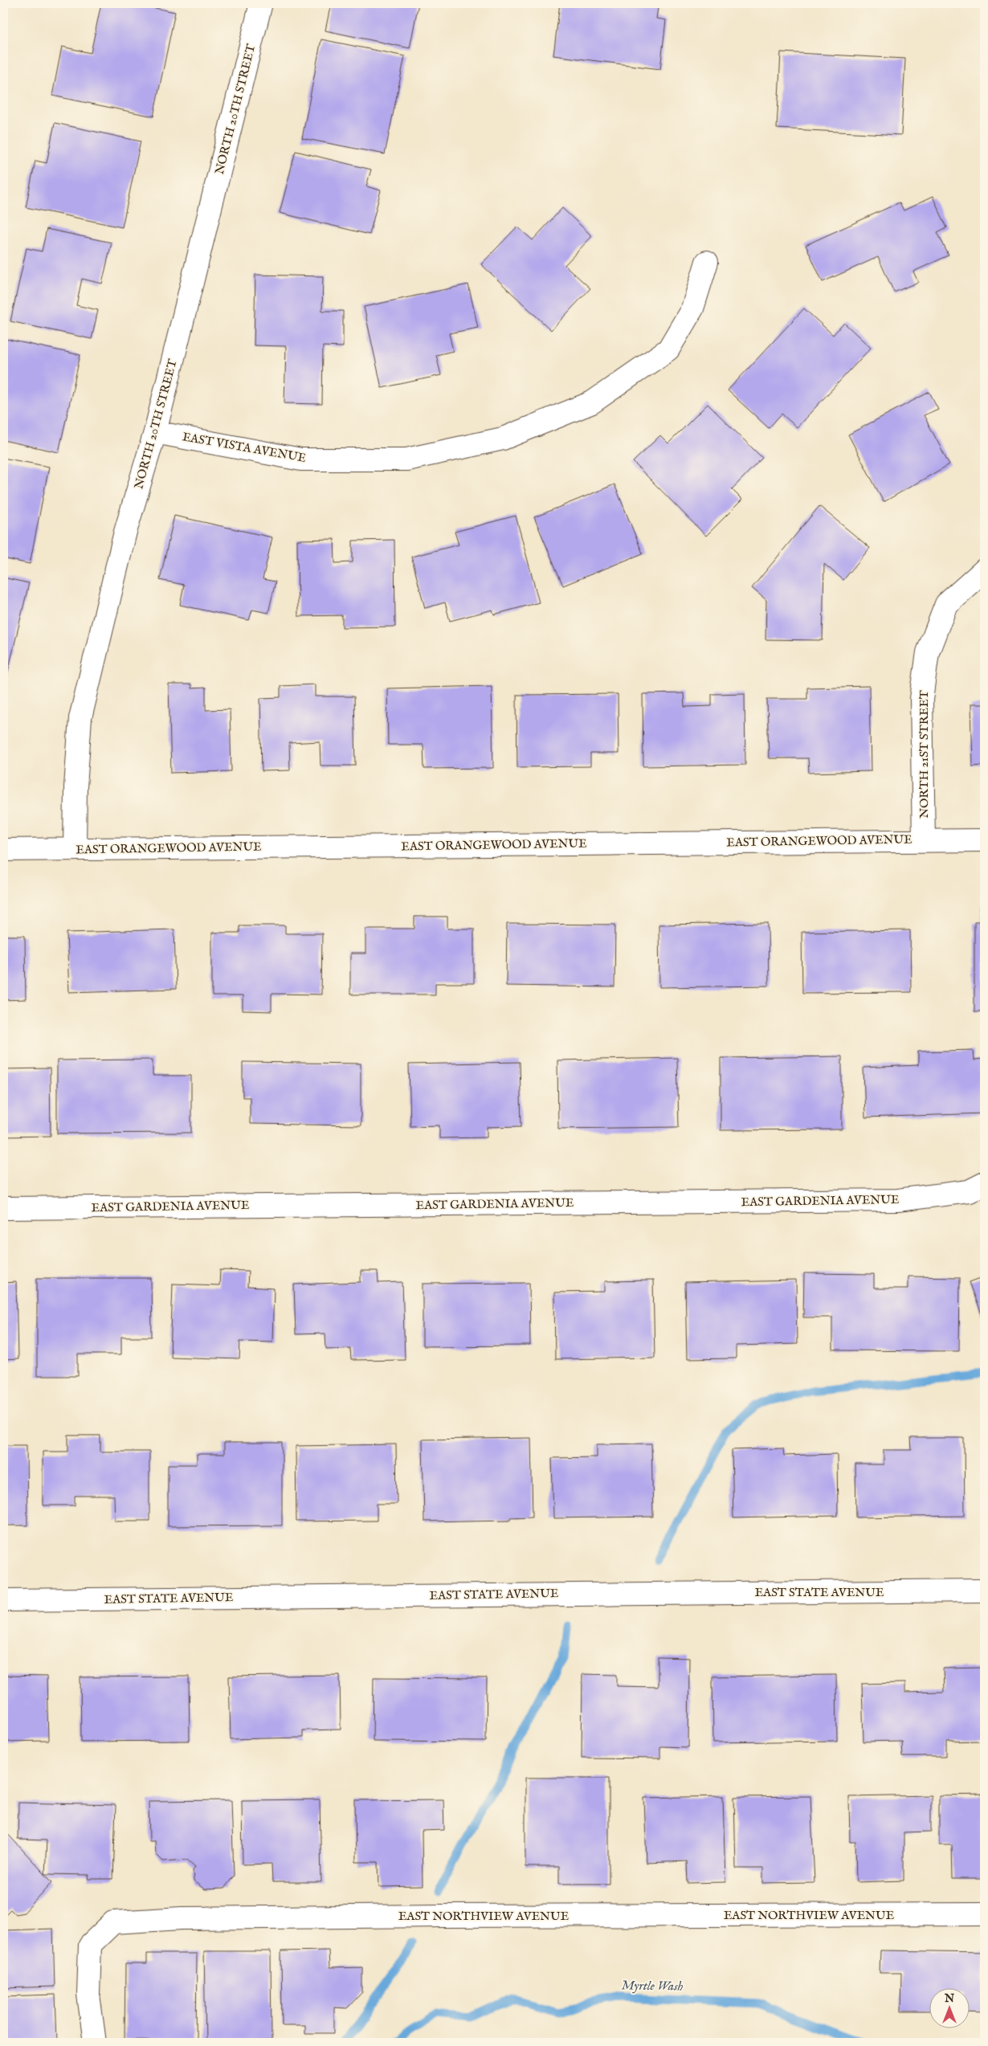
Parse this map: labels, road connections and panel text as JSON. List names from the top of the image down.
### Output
{
  "streets": {
    "street": [
      "NORTH 20TH STREET",
      "EAST VISTA AVENUE",
      "NORTH 21ST STREET",
      "EAST ORANGEWOOD AVENUE",
      "EAST GARDENIA AVENUE",
      "EAST STATE AVENUE",
      "EAST NORTHVIEW AVENUE"
    ]
  },
  "crossings": [
    ["NORTH 20TH STREET", "EAST VISTA AVENUE"],
    ["NORTH 20TH STREET", "EAST ORANGEWOOD AVENUE"],
    ["NORTH 21ST STREET", "EAST ORANGEWOOD AVENUE"]
  ],
  "water": ["Myrtle Wash"],
  "north": "top"
}
